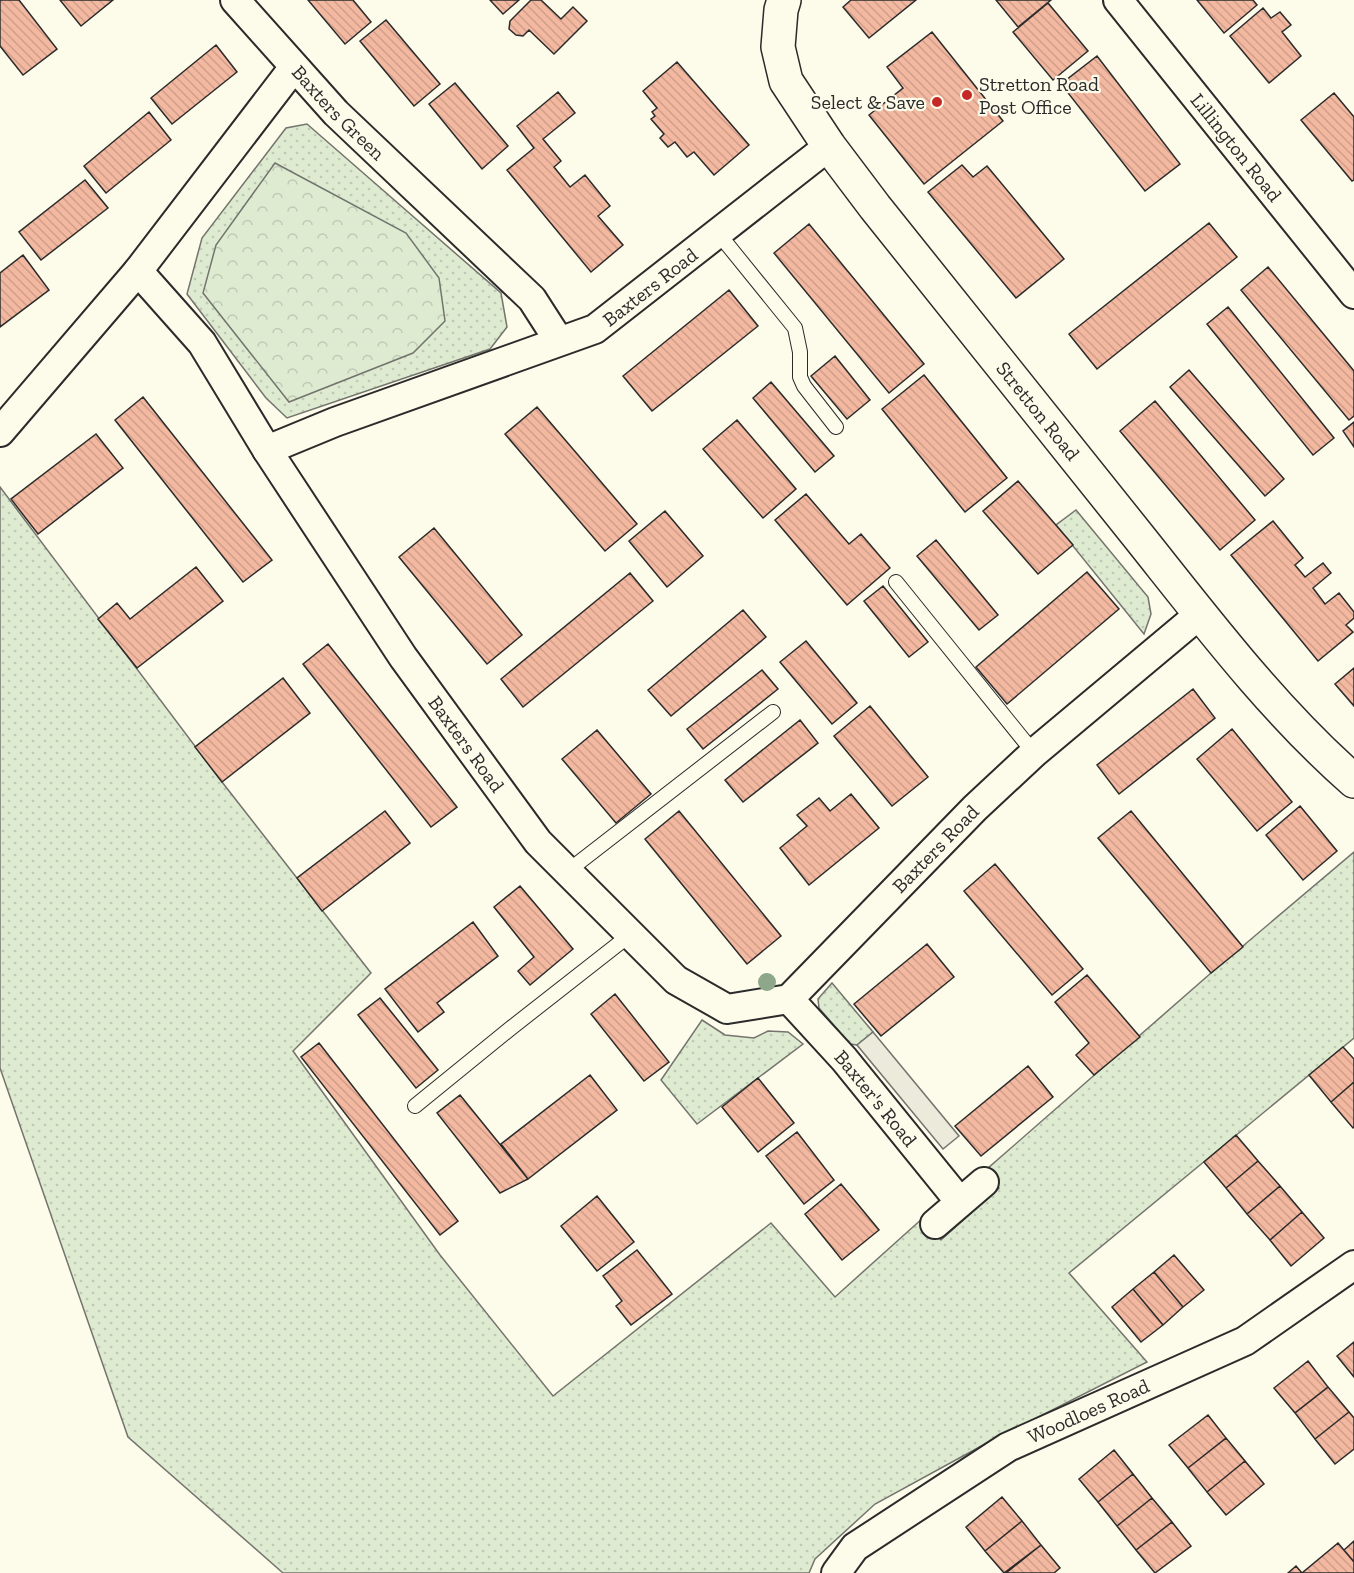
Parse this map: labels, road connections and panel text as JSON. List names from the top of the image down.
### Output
{
  "streets": {
    "street": [
      "Baxters Green",
      "Lillington Road",
      "Baxters Road",
      "Stretton Road",
      "Baxter's Road",
      "Woodloes Road"
    ]
  },
  "crossings": [
    ["Baxters Green", "Baxters Road"],
    ["Baxters Road", "Stretton Road"],
    ["Baxters Road", "Baxter's Road"]
  ],
  "places": ["Stretton Road Post Office", "Select & Save"]
}
